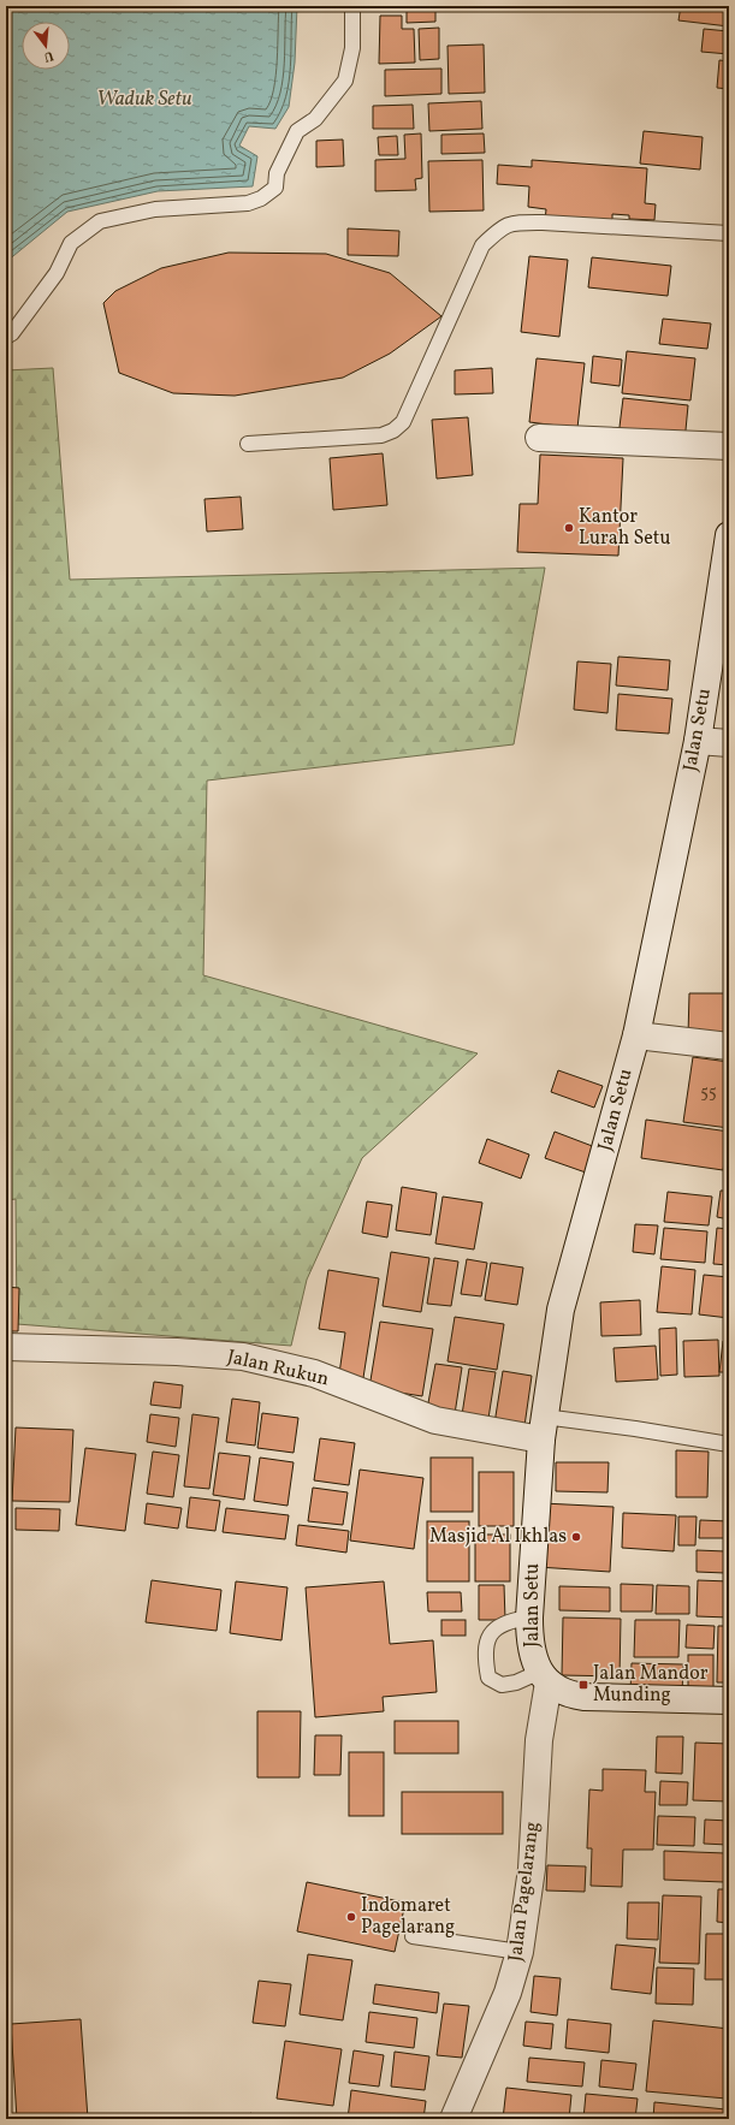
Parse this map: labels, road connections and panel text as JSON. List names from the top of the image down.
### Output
{
  "streets": {
    "main road": ["Jalan Setu", "Jalan Rukun", "Jalan Pagelarang"]
  },
  "crossings": [
    ["Jalan Setu", "Jalan Rukun"],
    ["Jalan Setu", "Jalan Pagelarang"]
  ],
  "water": ["Waduk Setu"],
  "places": {
    "other": ["Kantor Lurah Setu", "Masjid Al Ikhlas", "Indomaret Pagelarang"],
    "transit": ["Jalan Mandor Munding"]
  },
  "house_numbers": ["55"],
  "north": "bottom"
}
